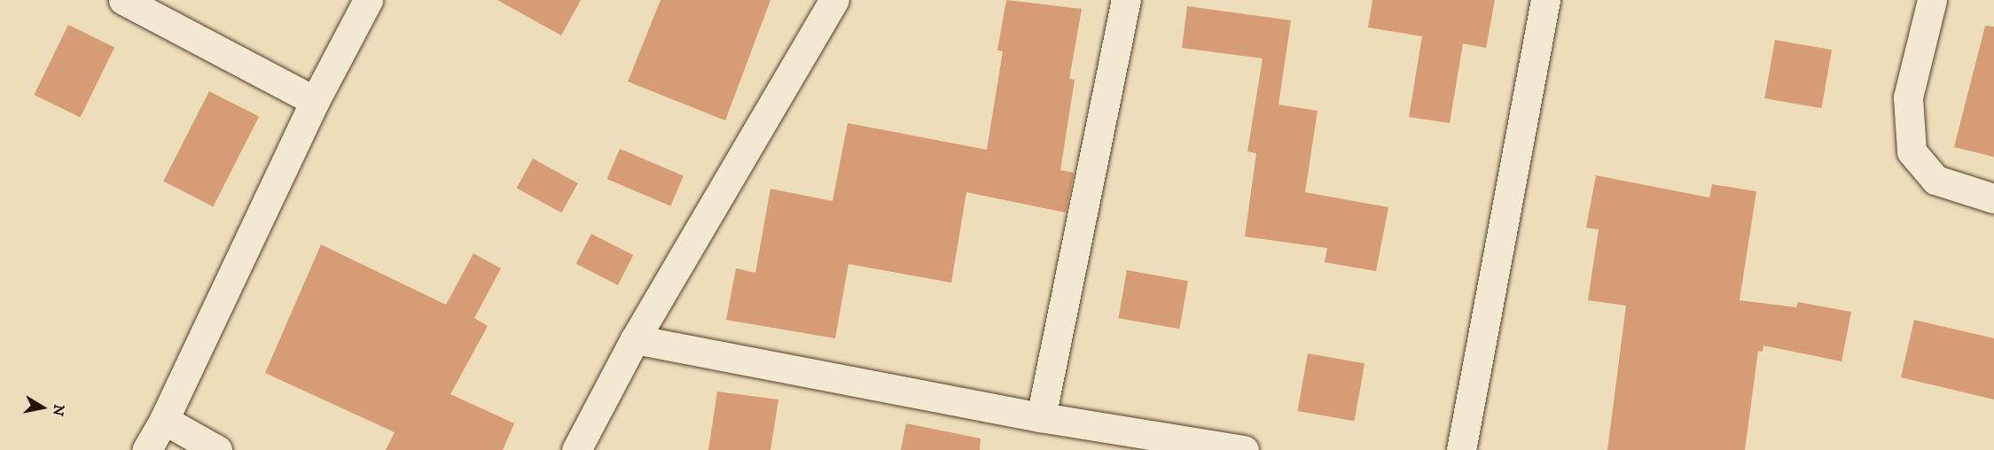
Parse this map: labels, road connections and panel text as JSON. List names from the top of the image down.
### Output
{
  "north": "right"
}
